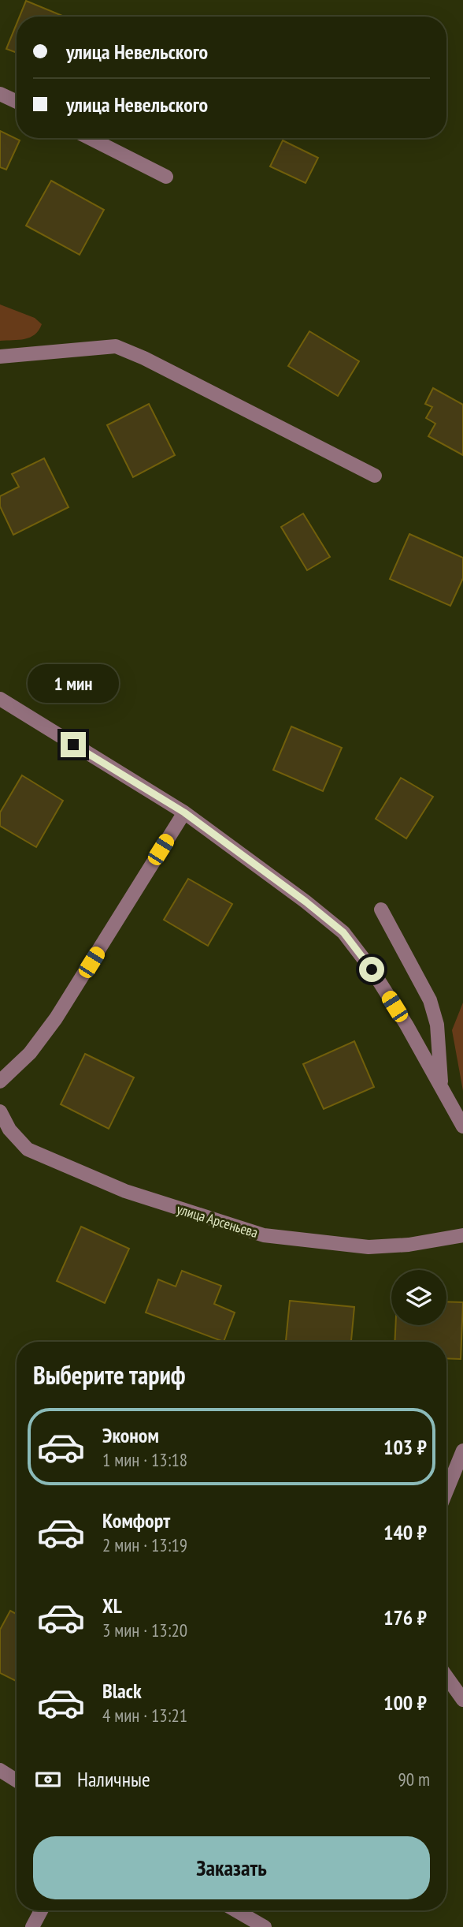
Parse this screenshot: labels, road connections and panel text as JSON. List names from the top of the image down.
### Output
{
  "streets": {
    "street": ["улица Арсеньева"]
  },
  "page": {
    "banner": ["улица Невельского", "улица Невельского"],
    "bubble": "1 мин",
    "heading": "Выберите тариф",
    "list": [
      {
        "name": "Эконом",
        "note": "1 мин · 13:18",
        "value": "103 ₽"
      },
      {
        "name": "Комфорт",
        "note": "2 мин · 13:19",
        "value": "140 ₽"
      },
      {
        "name": "XL",
        "note": "3 мин · 13:20",
        "value": "176 ₽"
      },
      {
        "name": "Black",
        "note": "4 мин · 13:21",
        "value": "100 ₽"
      }
    ],
    "pay": ["Наличные", "90 m"],
    "buttons": "Заказать"
  }
}
